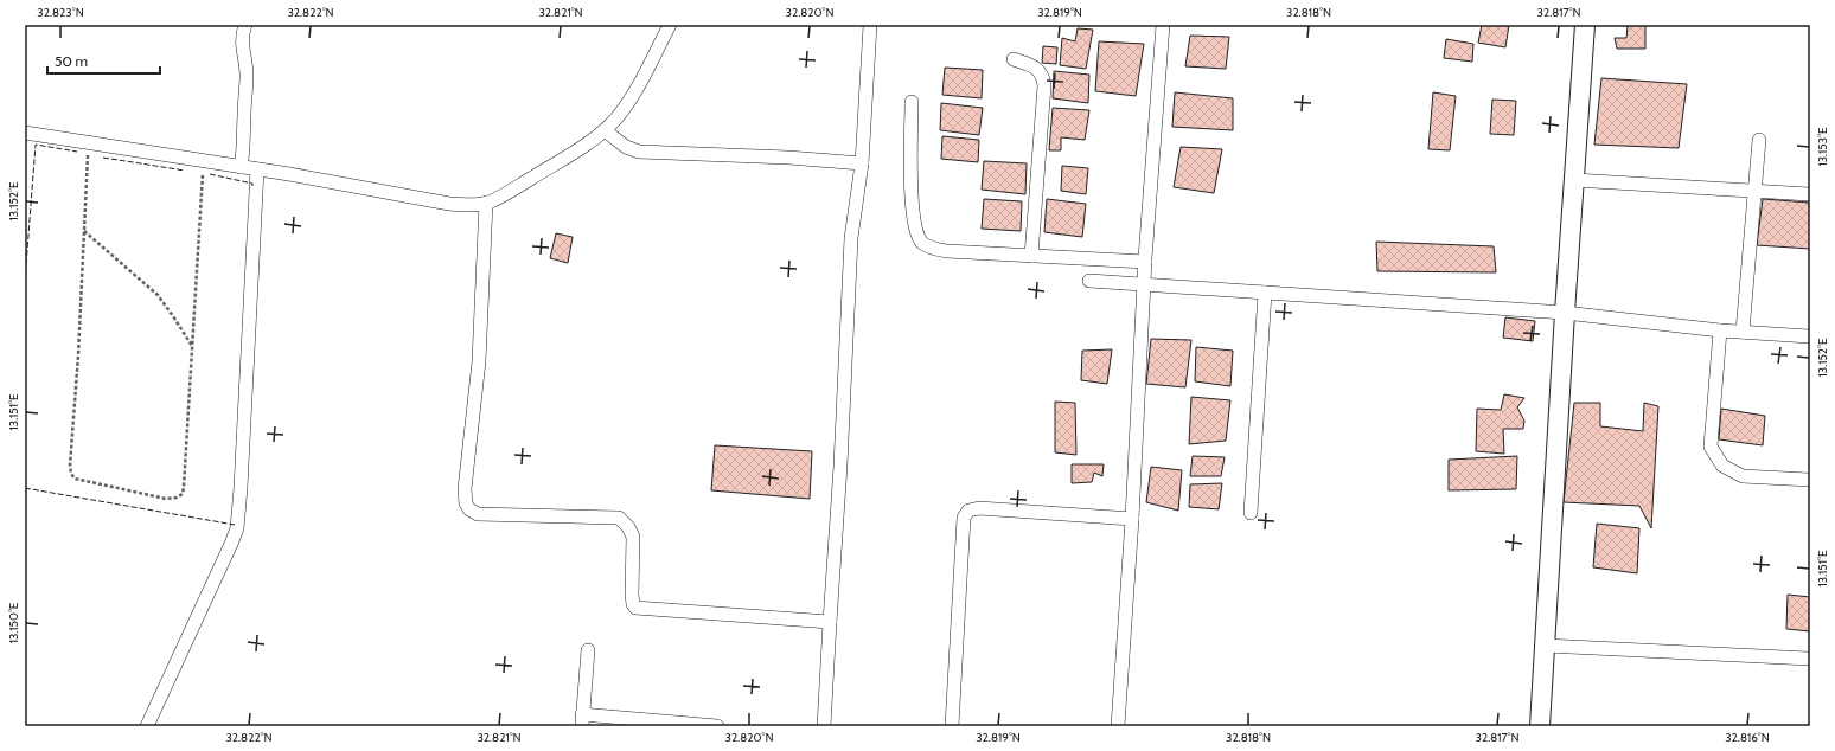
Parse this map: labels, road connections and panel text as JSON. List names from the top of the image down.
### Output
{
  "scale_bar": "50 m",
  "coordinates": [
    "32.823°N",
    "32.822°N",
    "32.821°N",
    "32.820°N",
    "32.819°N",
    "32.818°N",
    "32.817°N",
    "13.153°E",
    "13.152°E",
    "13.151°E",
    "13.150°E",
    "32.816°N"
  ]
}
